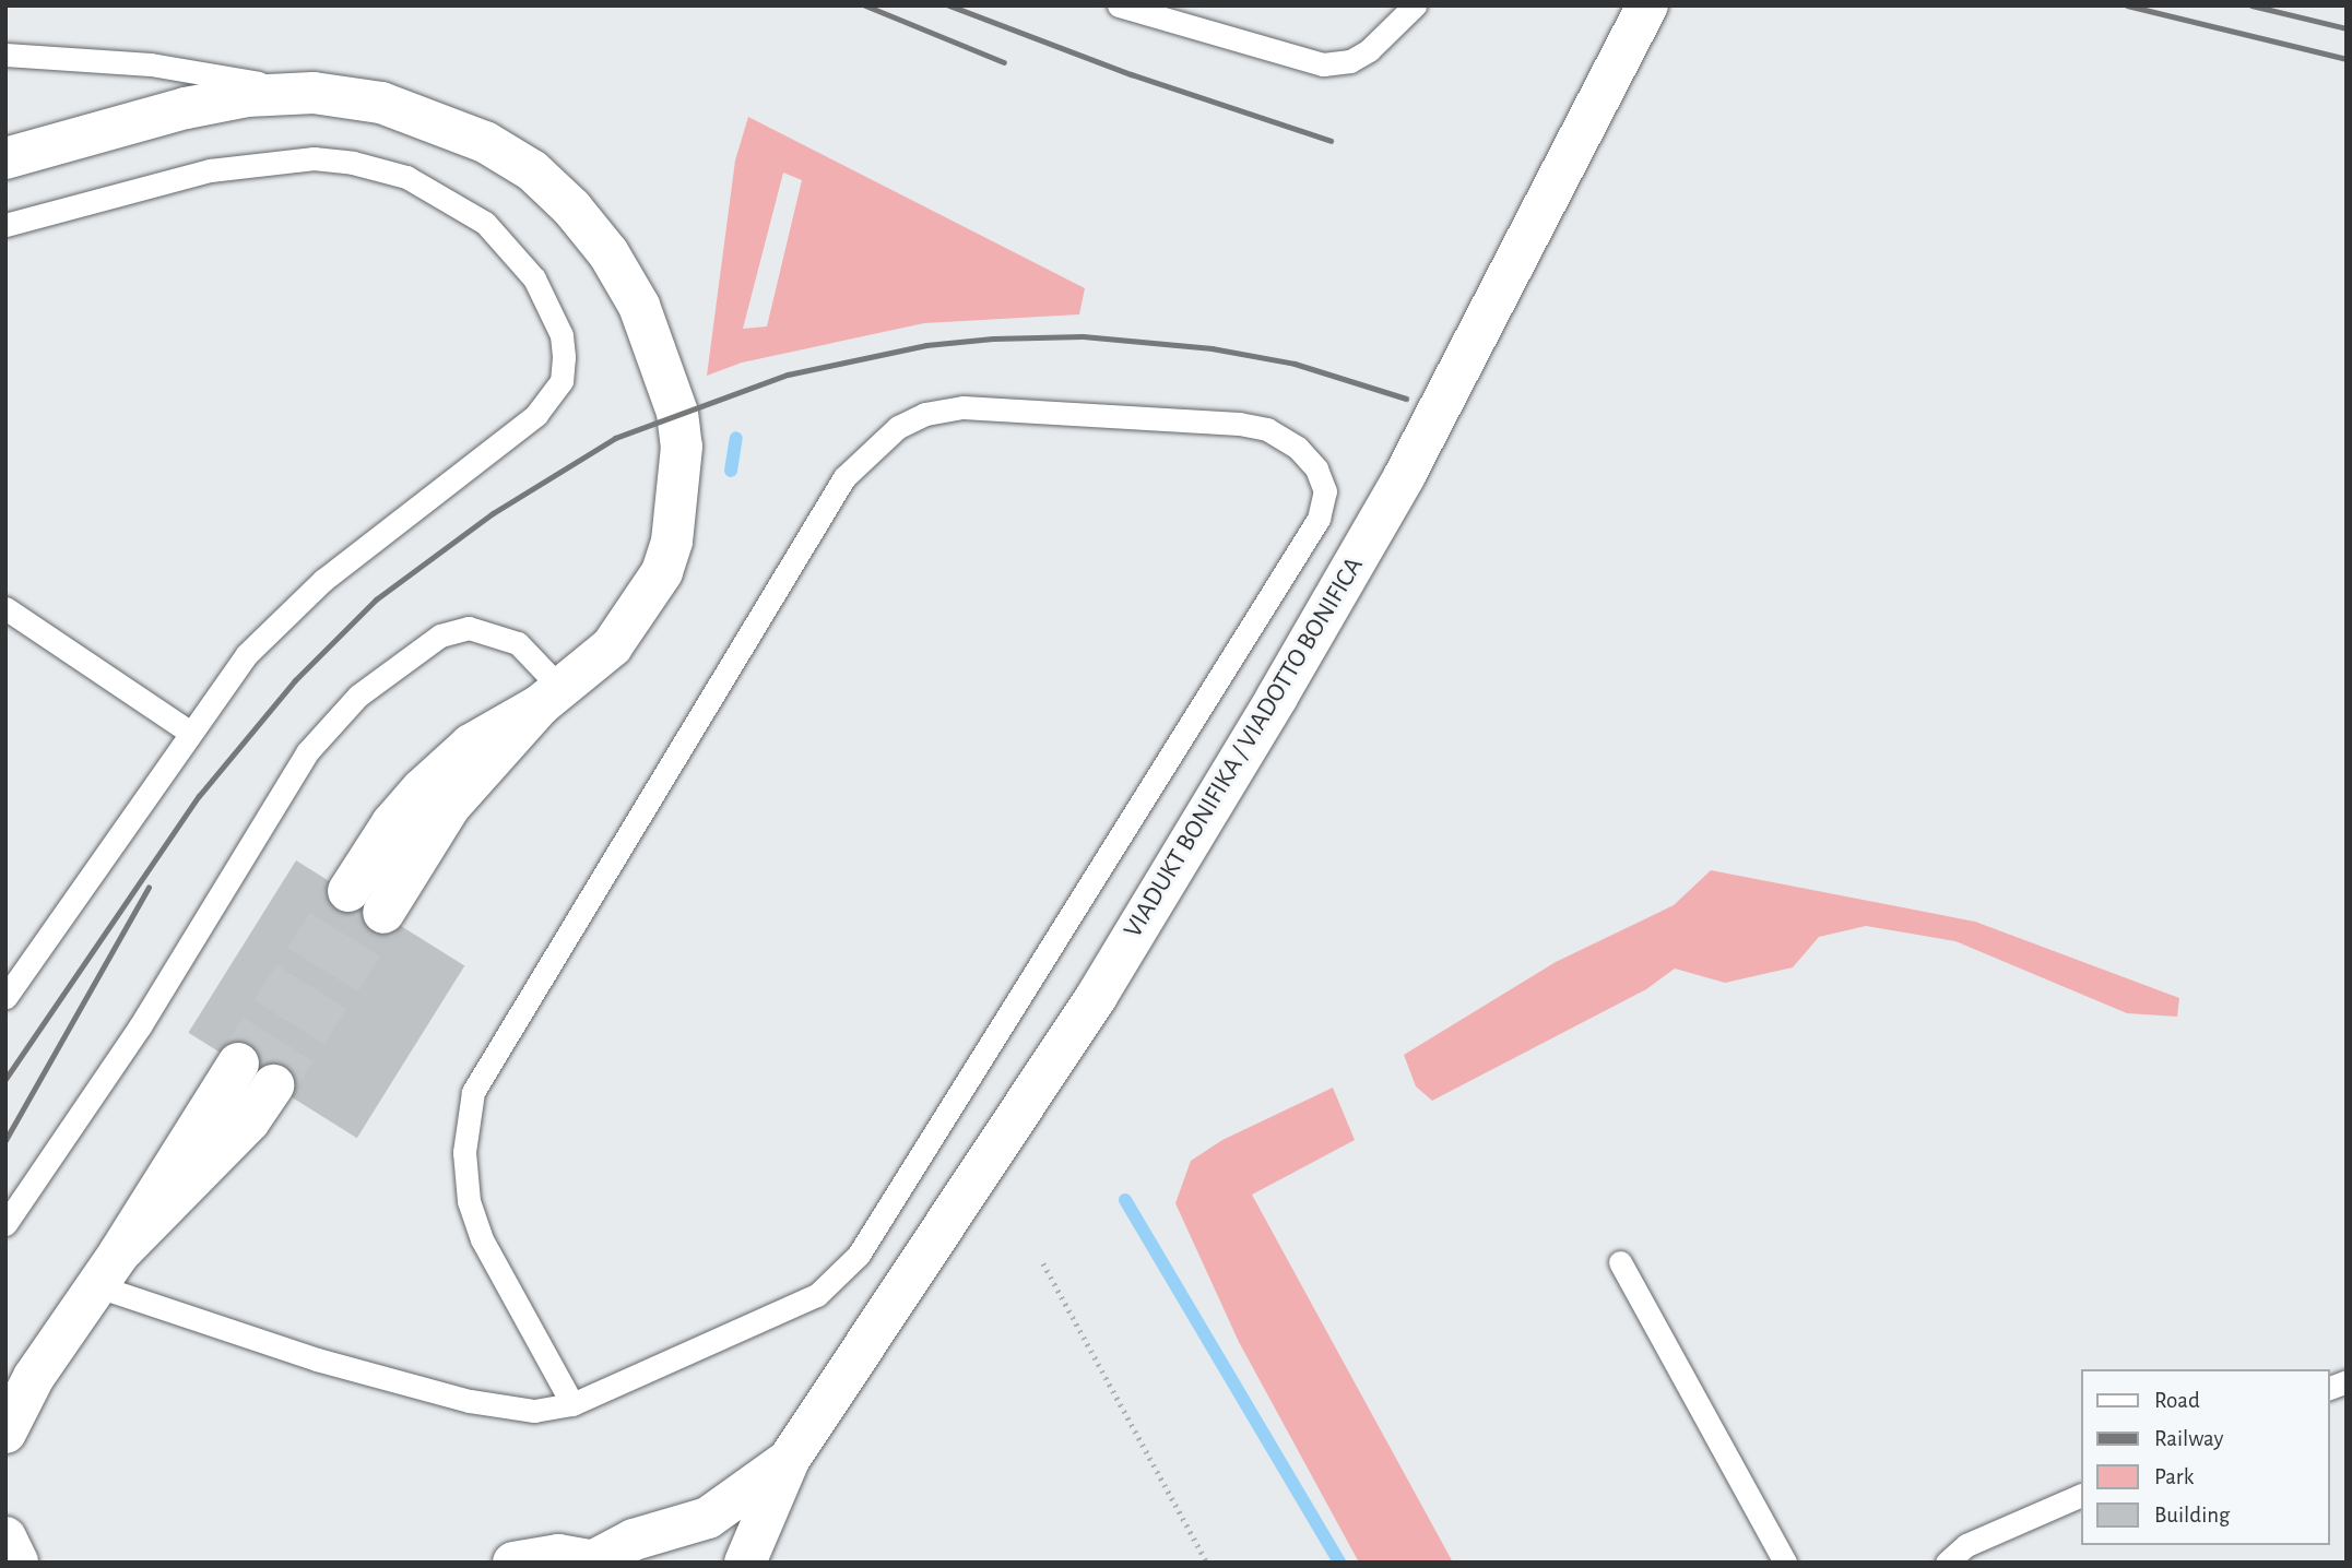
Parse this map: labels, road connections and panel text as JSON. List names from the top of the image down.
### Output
{
  "streets": {
    "street": ["VIADUKT BONIFIKA / VIADOTTO BONIFICA"]
  },
  "legend": [
    "Road",
    "Railway",
    "Park",
    "Building"
  ]
}
